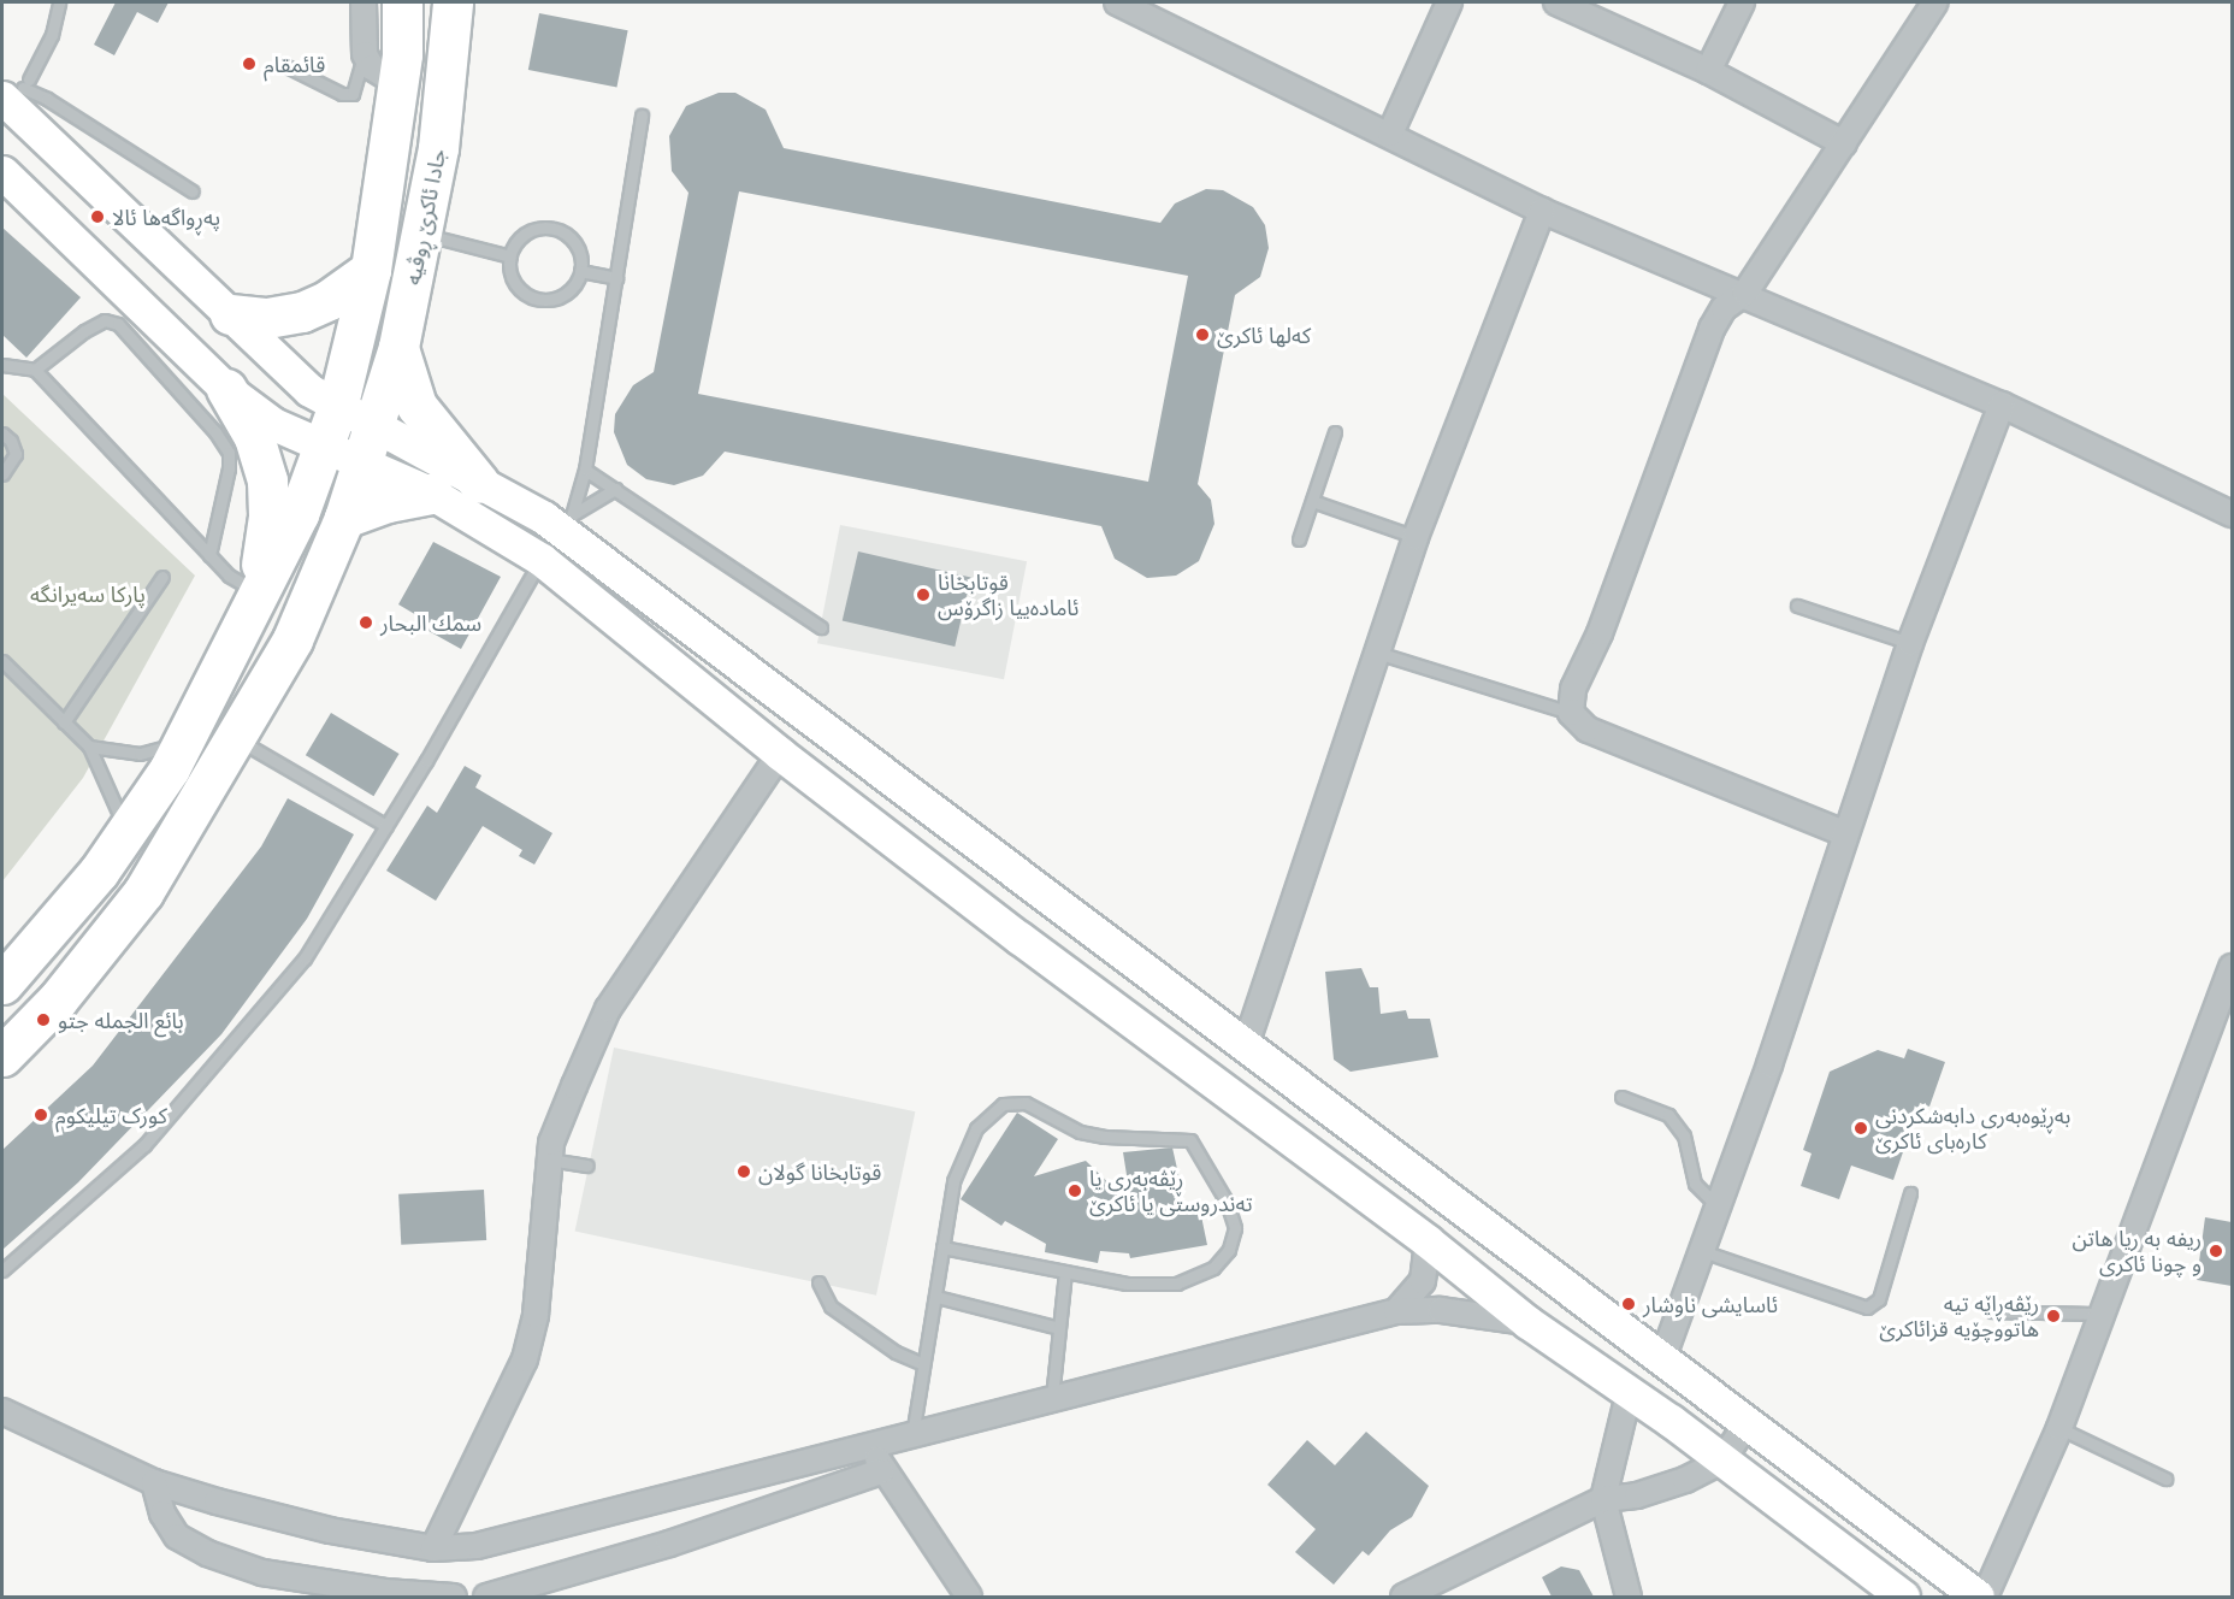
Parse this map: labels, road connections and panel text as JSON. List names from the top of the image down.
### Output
{
  "streets": {
    "highway": ["جادا ئاکرێ ڕوڤیە"]
  },
  "parks": ["پارکا سەیرانگه"],
  "places": [
    "قائمقام",
    "پەڕواگەها ئالا",
    "کەلها ئاکرێ",
    "قوتابخانا ئامادەییا زاگرۆس",
    "سمك البحار",
    "بائع الجملە جتو",
    "کورک تيليكوم",
    "بەڕێوەبەری دابەشکردنی کارەبای ئاکرێ",
    "قوتابخانا گولان",
    "ڕێڤەبەری یا تەندروستی یا ئاکرێ",
    "ريفه به ريا هاتن و چونا ئاكرى",
    "ئاسايشى ناوشار",
    "رێڤەڕاێە تیە هاتووچۆیە قزائاکرێ"
  ]
}
